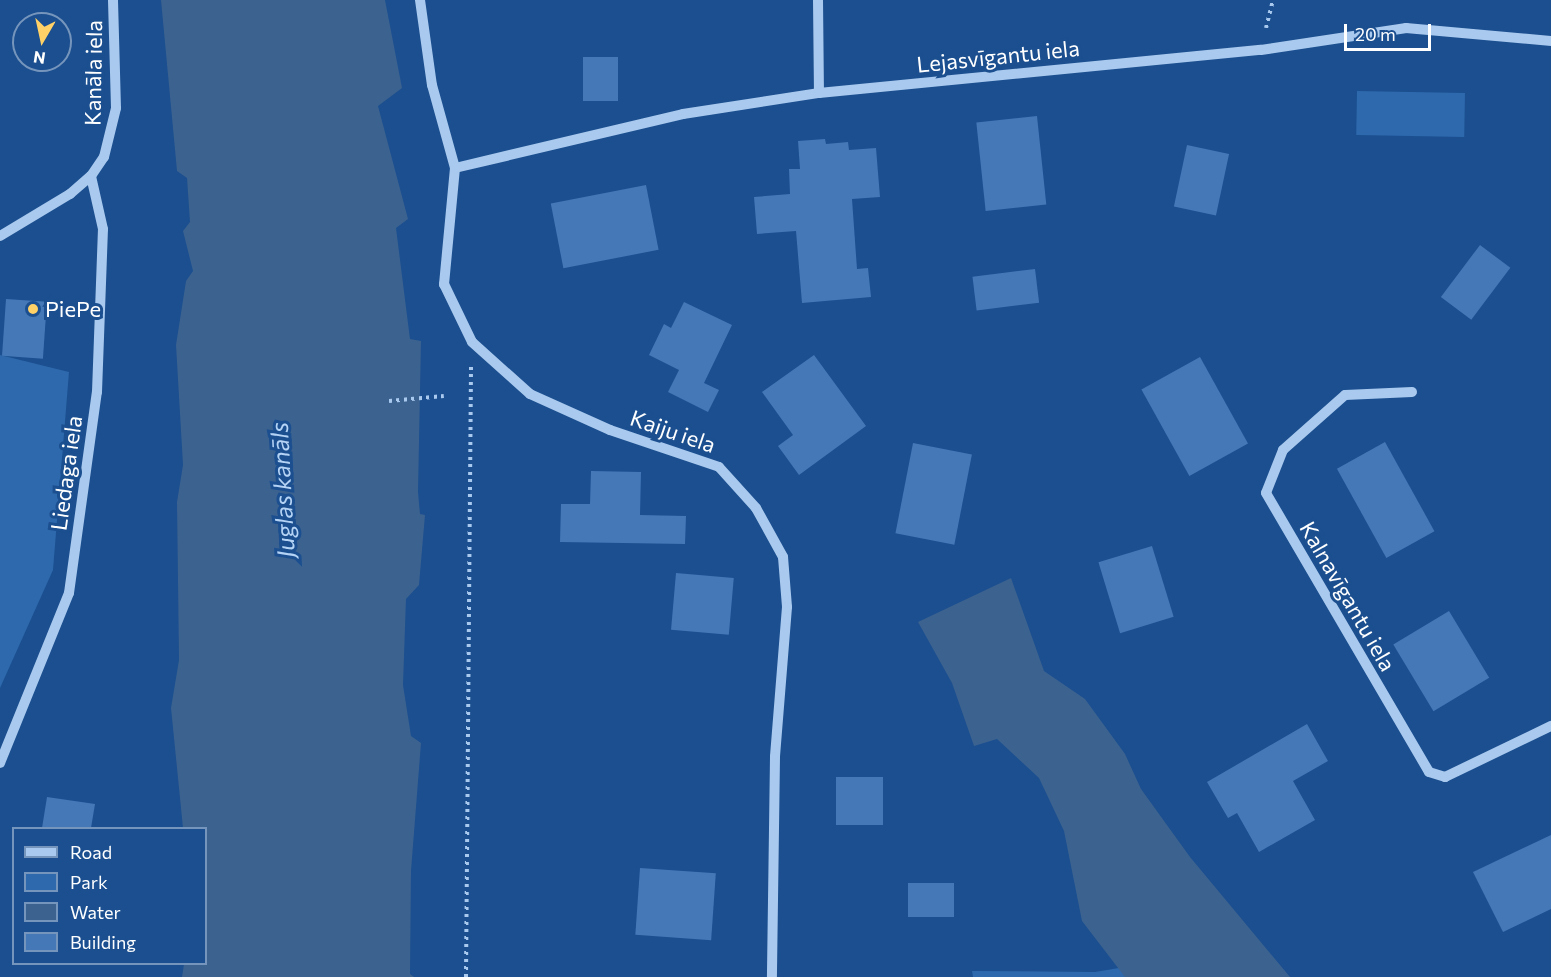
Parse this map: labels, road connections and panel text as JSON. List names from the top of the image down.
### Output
{
  "streets": {
    "street": [
      "Lejasvīgantu iela",
      "Kanāla iela",
      "Kaiju iela",
      "Liedaga iela",
      "Kalnavīgantu iela"
    ]
  },
  "crossings": [
    ["Lejasvīgantu iela", "Kaiju iela"],
    ["Kanāla iela", "Liedaga iela"]
  ],
  "water": ["Juglas kanāls"],
  "places": ["PiePe"],
  "legend": [
    "Road",
    "Park",
    "Water",
    "Building"
  ],
  "scale_bar": "20 m",
  "north": "bottom"
}
